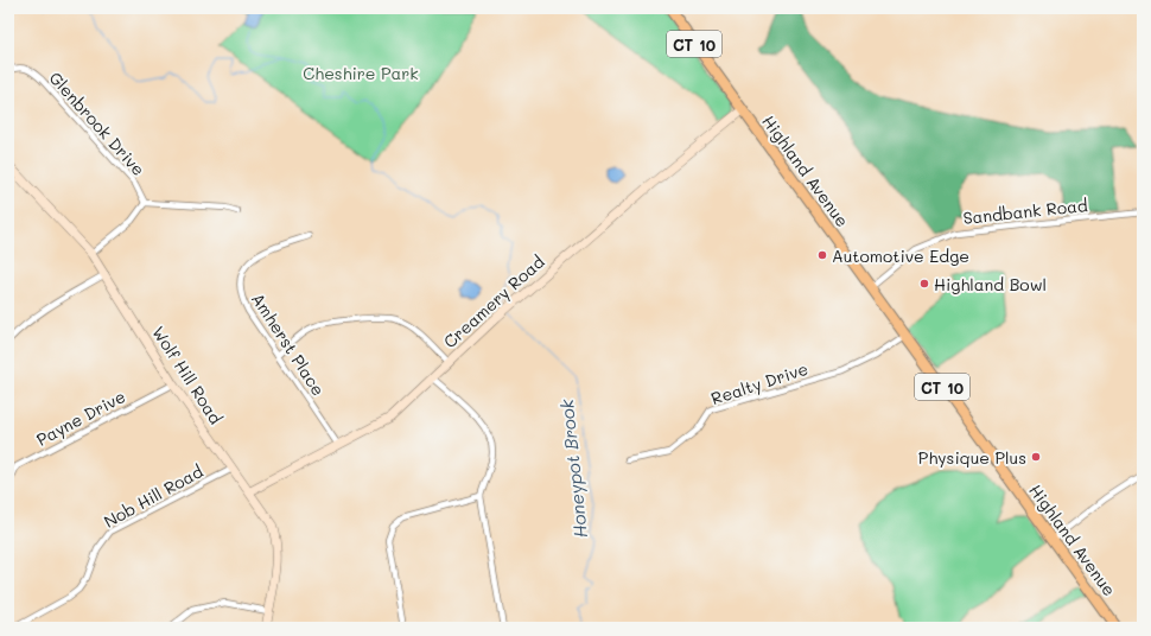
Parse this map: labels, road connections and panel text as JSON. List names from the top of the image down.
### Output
{
  "streets": {
    "highway": ["CT 10", "Highland Avenue"],
    "street": [
      "Glenbrook Drive",
      "Sandbank Road",
      "Creamery Road",
      "Amherst Place",
      "Wolf Hill Road",
      "Realty Drive",
      "Payne Drive",
      "Nob Hill Road"
    ]
  },
  "crossings": [
    ["Highland Avenue", "Sandbank Road"],
    ["Highland Avenue", "Creamery Road"],
    ["Highland Avenue", "Realty Drive"],
    ["Creamery Road", "Amherst Place"],
    ["Creamery Road", "Wolf Hill Road"],
    ["Wolf Hill Road", "Payne Drive"],
    ["Wolf Hill Road", "Nob Hill Road"]
  ],
  "water": ["Honeypot Brook"],
  "parks": ["Cheshire Park"],
  "places": ["Automotive Edge", "Highland Bowl", "Physique Plus"]
}
